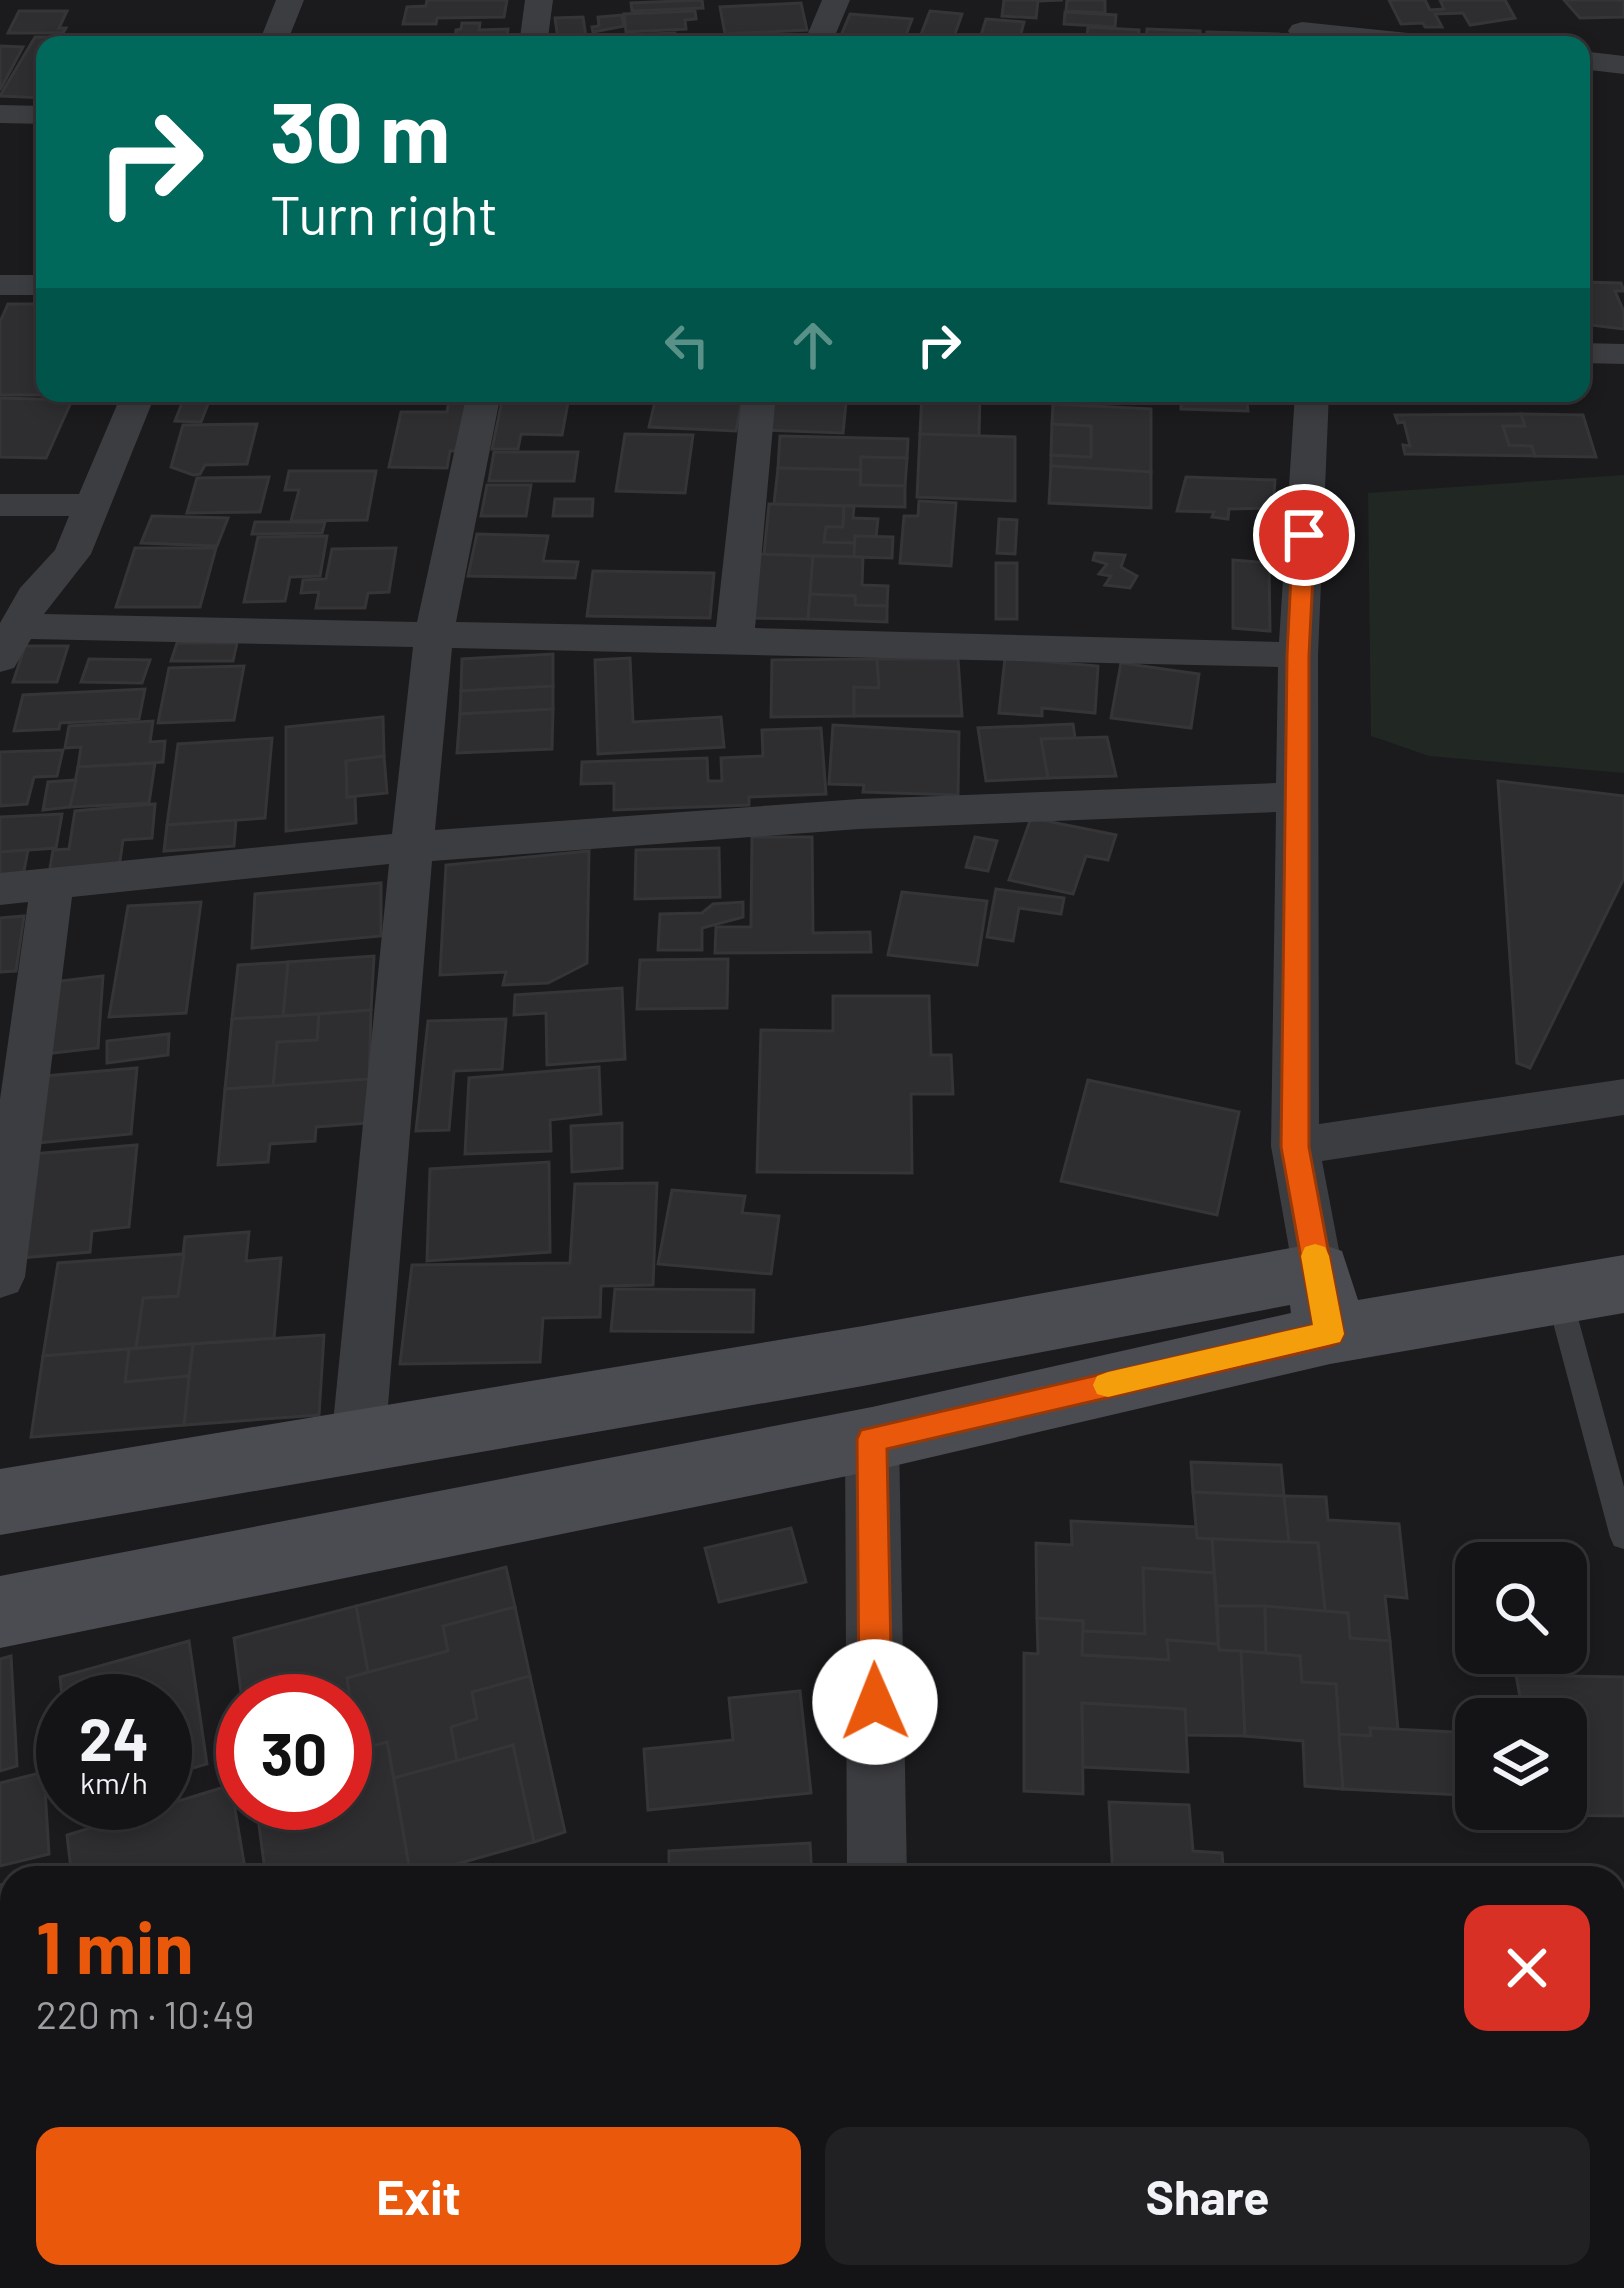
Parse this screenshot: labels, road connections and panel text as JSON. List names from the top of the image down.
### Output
{
  "page": {
    "turn": ["30 m", "Turn right"],
    "speed": "24 km/h",
    "limit": "30",
    "heading": ["1 min", "220 m · 10:49"],
    "buttons": ["Exit", "Share"]
  }
}
